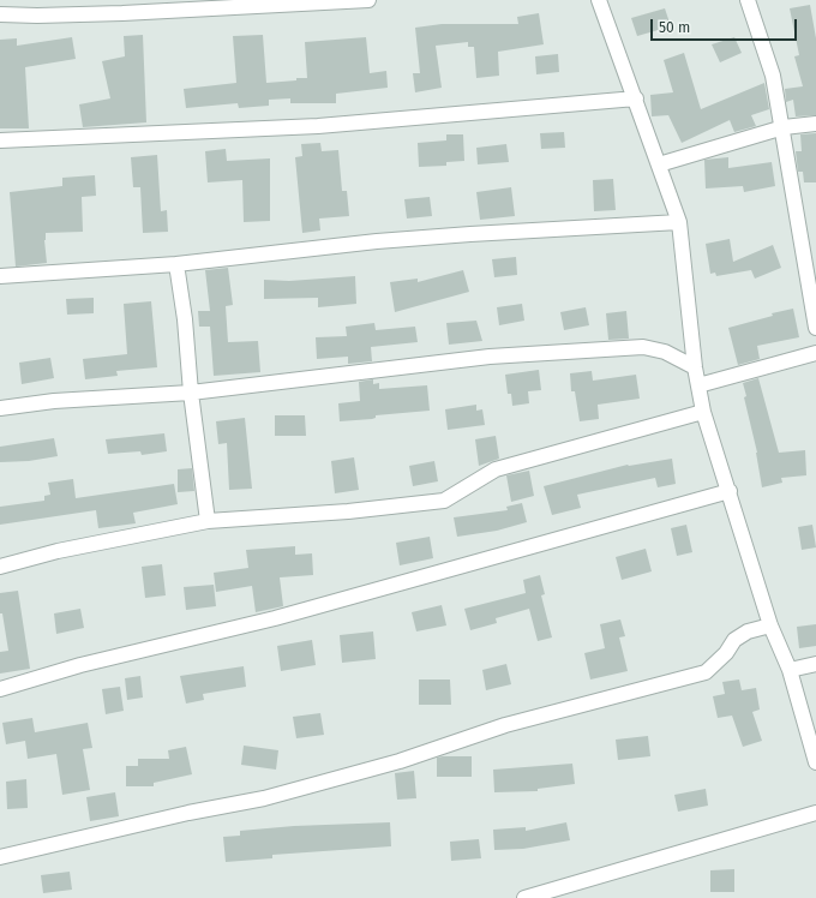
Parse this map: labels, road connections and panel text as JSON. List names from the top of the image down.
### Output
{
  "scale_bar": "50 m"
}
